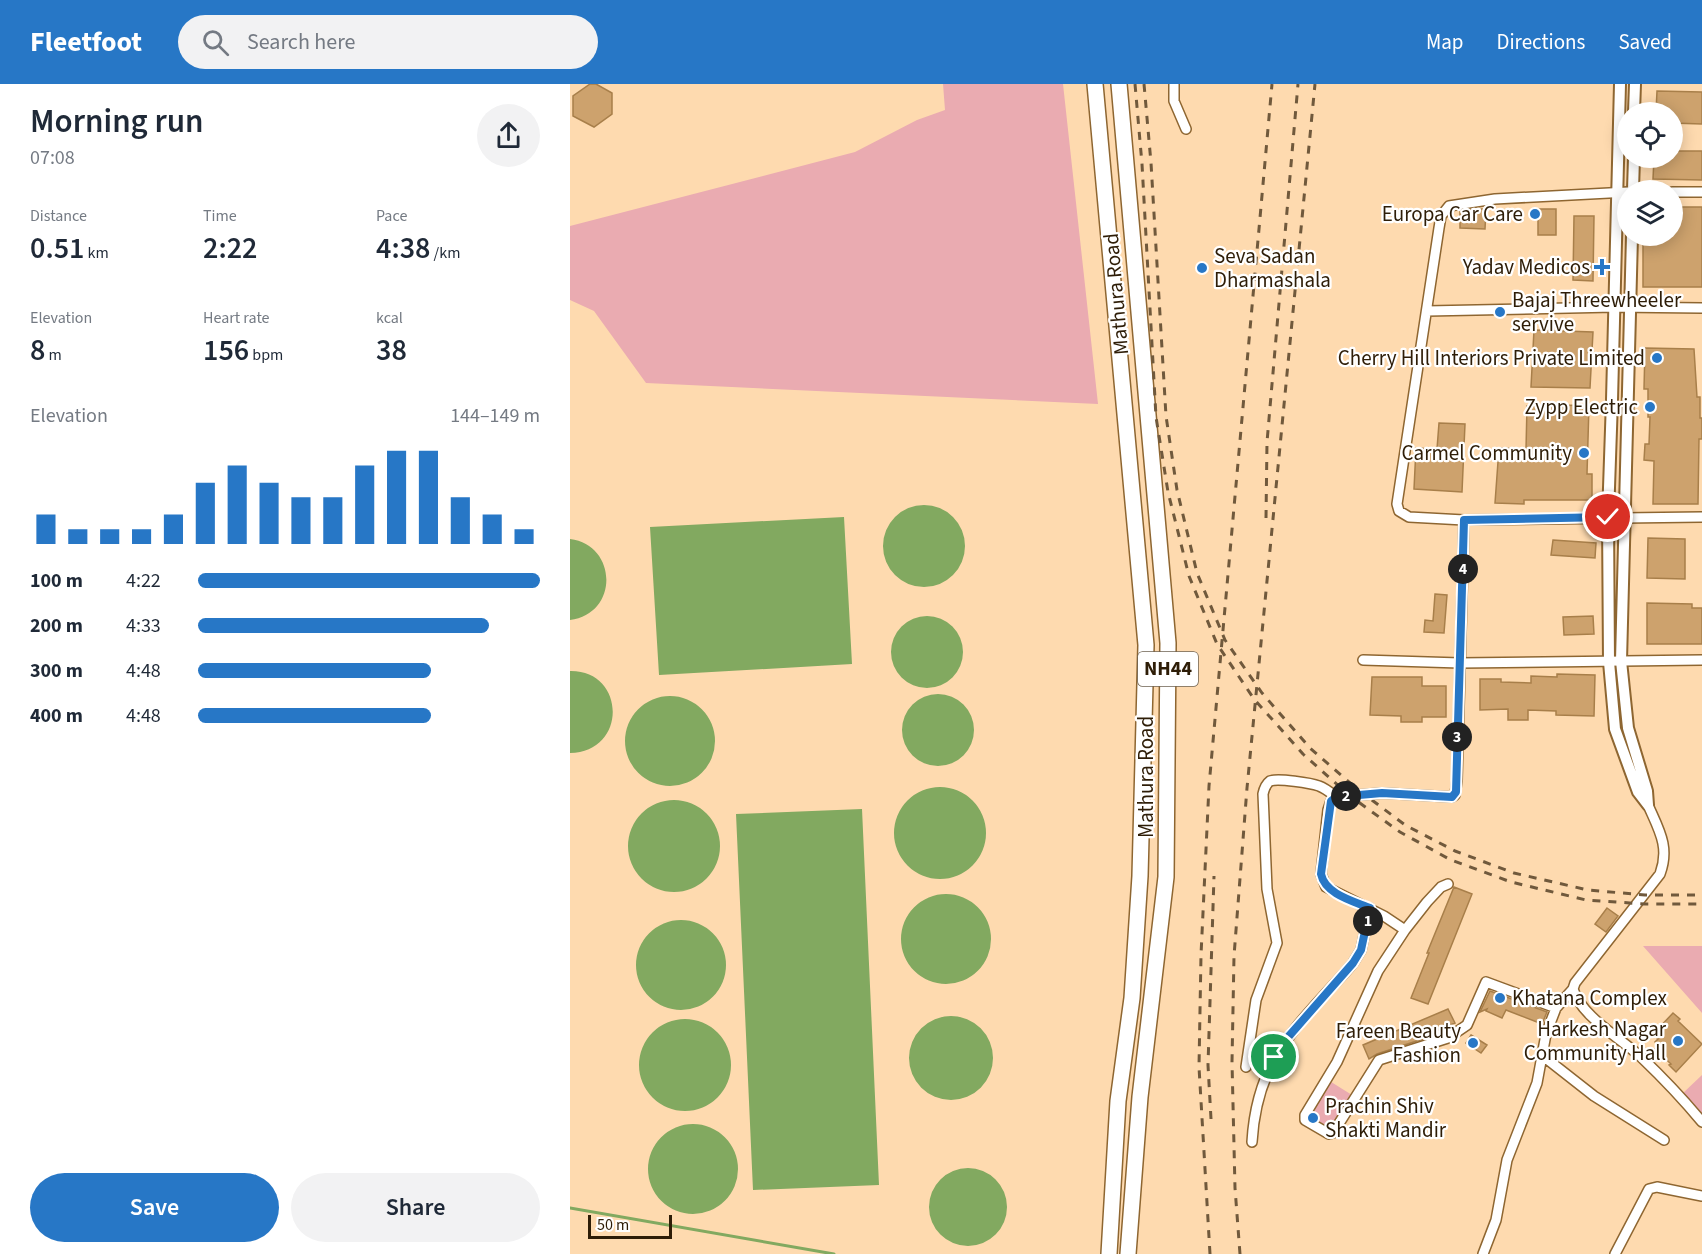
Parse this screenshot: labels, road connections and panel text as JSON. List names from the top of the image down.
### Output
{
  "streets": {
    "highway": ["Mathura Road", "NH44"]
  },
  "places": {
    "other": [
      "Europa Car Care",
      "Seva Sadan Dharmashala",
      "Bajaj Threewheeler servive",
      "Cherry Hill Interiors Private Limited",
      "Zypp Electric",
      "Carmel Community",
      "Khatana Complex",
      "Harkesh Nagar Community Hall",
      "Fareen Beauty Fashion",
      "Prachin Shiv Shakti Mandir"
    ],
    "health": ["Yadav Medicos"]
  },
  "scale_bar": "50 m",
  "page": {
    "header": "Fleetfoot",
    "search": "Search here",
    "nav": ["Map", "Directions", "Saved"],
    "heading": ["Morning run", "07:08"],
    "stats": [
      ["Distance", "0.51 km"],
      ["Time", "2:22"],
      ["Pace", "4:38 /km"],
      ["Elevation", "8 m"],
      ["Heart rate", "156 bpm"],
      ["kcal", "38"]
    ],
    "chart": ["Elevation", "144–149 m"],
    "pins": [
      "4",
      "3",
      "2",
      "1"
    ],
    "list": [
      {
        "name": "100 m",
        "note": "4:22"
      },
      {
        "name": "200 m",
        "note": "4:33"
      },
      {
        "name": "300 m",
        "note": "4:48"
      },
      {
        "name": "400 m",
        "note": "4:48"
      }
    ],
    "buttons": ["Save", "Share"],
    "scale": "50 m"
  }
}
